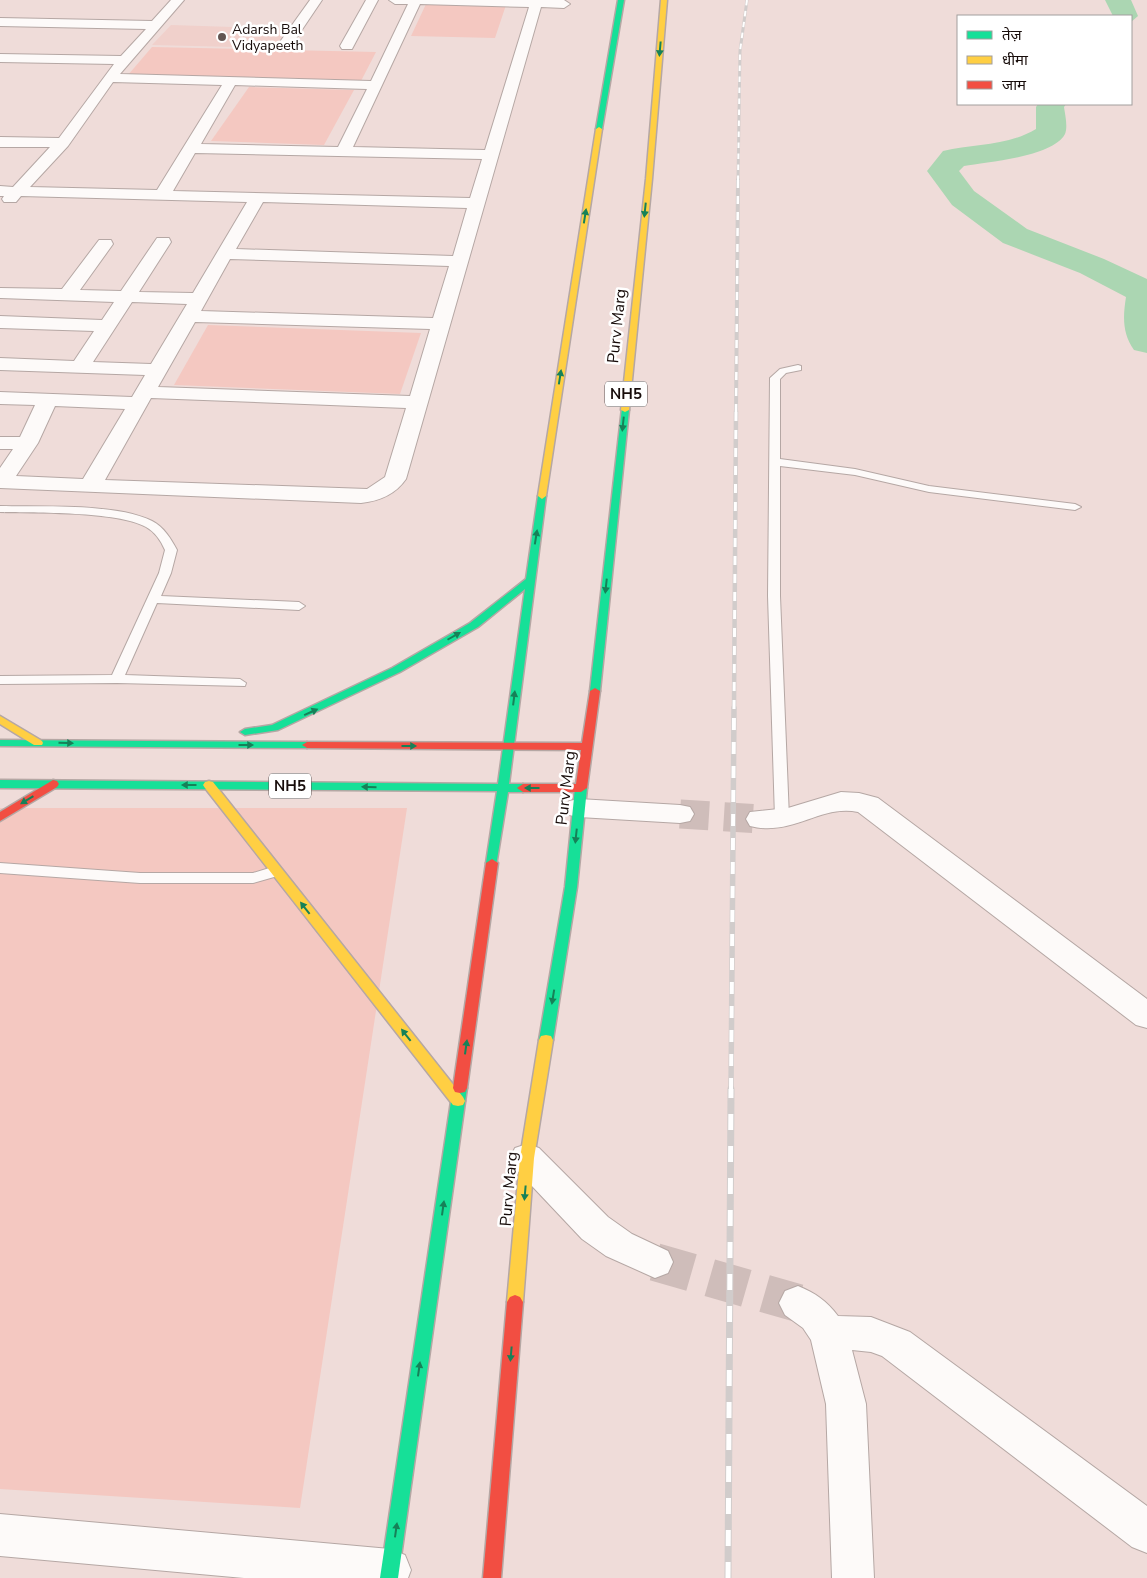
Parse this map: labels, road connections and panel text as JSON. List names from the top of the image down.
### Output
{
  "streets": {
    "main road": ["Purv Marg", "NH5"]
  },
  "crossings": [
    ["Purv Marg", "NH5"]
  ],
  "places": ["Adarsh Bal Vidyapeeth"],
  "legend": ["तेज़", "धीमा", "जाम"]
}
